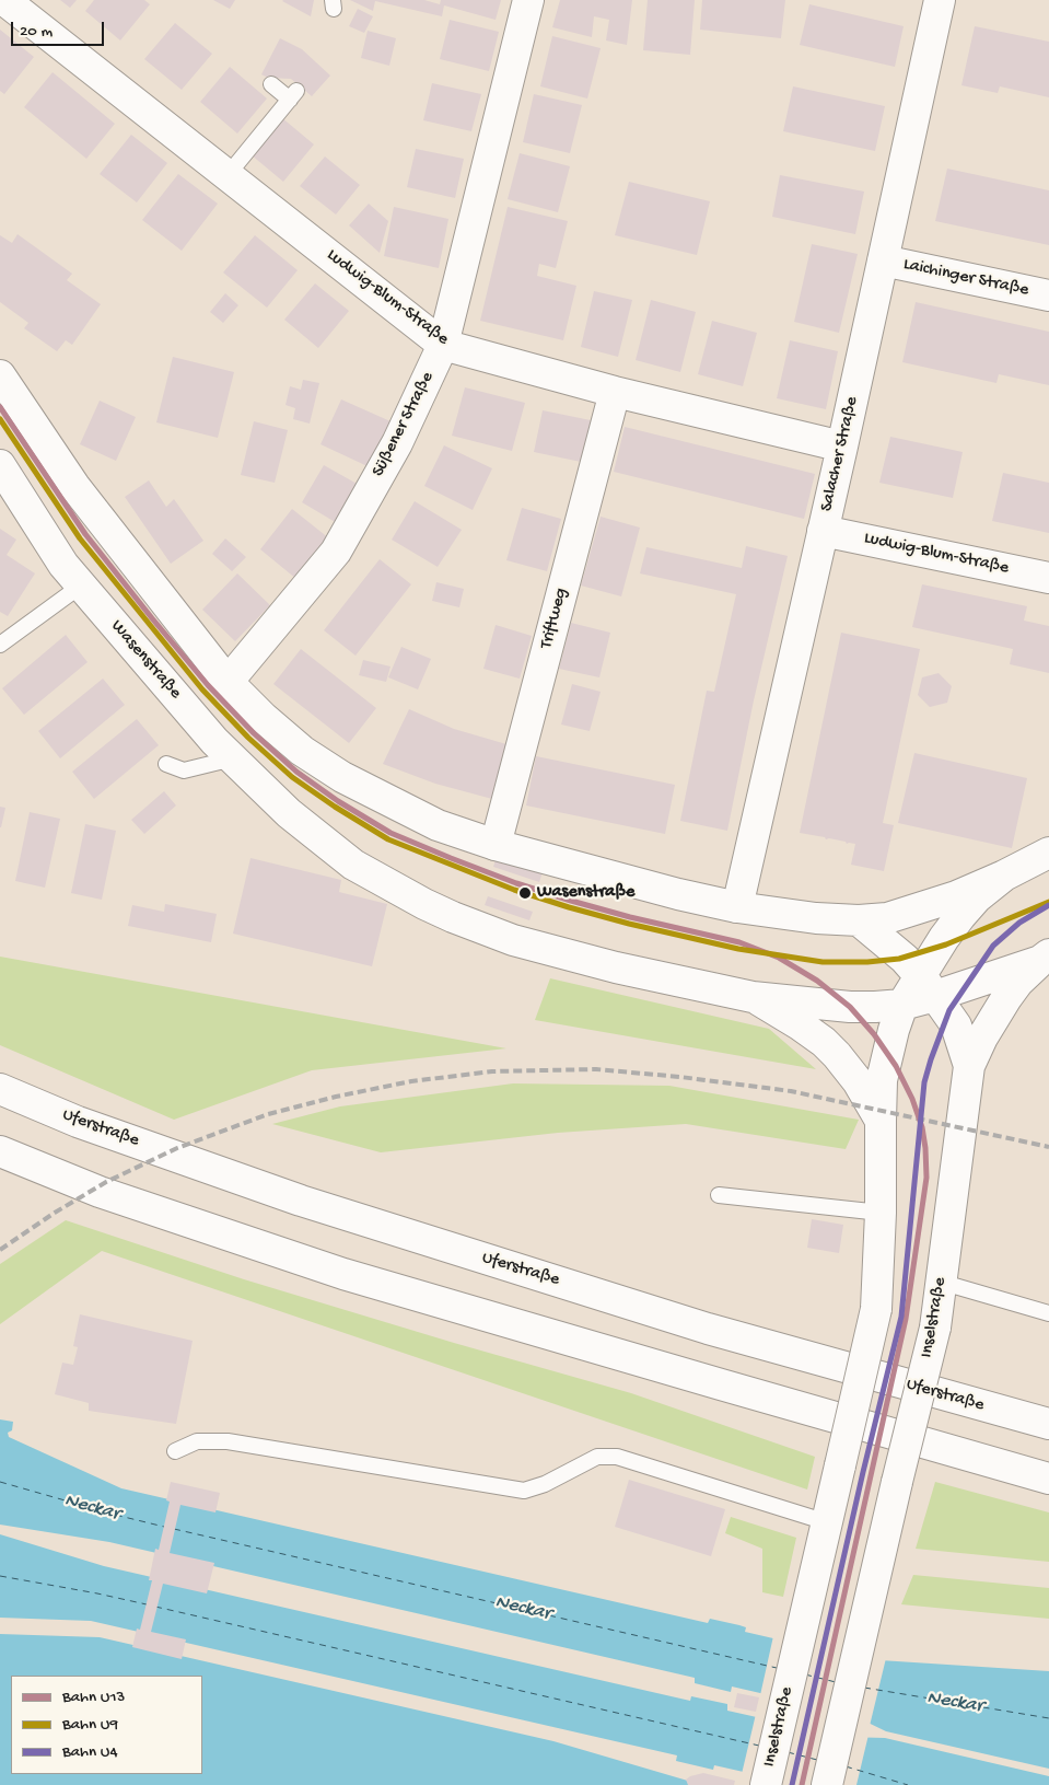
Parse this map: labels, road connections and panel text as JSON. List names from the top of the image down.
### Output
{
  "streets": {
    "main road": [
      "Laichinger Straße",
      "Ludwig-Blum-Straße",
      "Süßener Straße",
      "Salacher Straße",
      "Triftweg",
      "Wasenstraße",
      "Uferstraße",
      "Inselstraße"
    ]
  },
  "crossings": [
    ["Laichinger Straße", "Salacher Straße"],
    ["Ludwig-Blum-Straße", "Süßener Straße"],
    ["Ludwig-Blum-Straße", "Salacher Straße"],
    ["Ludwig-Blum-Straße", "Triftweg"],
    ["Wasenstraße", "Inselstraße"]
  ],
  "water": ["Neckar"],
  "places": ["Wasenstraße"],
  "lines": ["rail line U13", "rail line U9", "rail line U4"],
  "legend": ["Bahn U13", "Bahn U9", "Bahn U4"],
  "scale_bar": "20 m"
}
